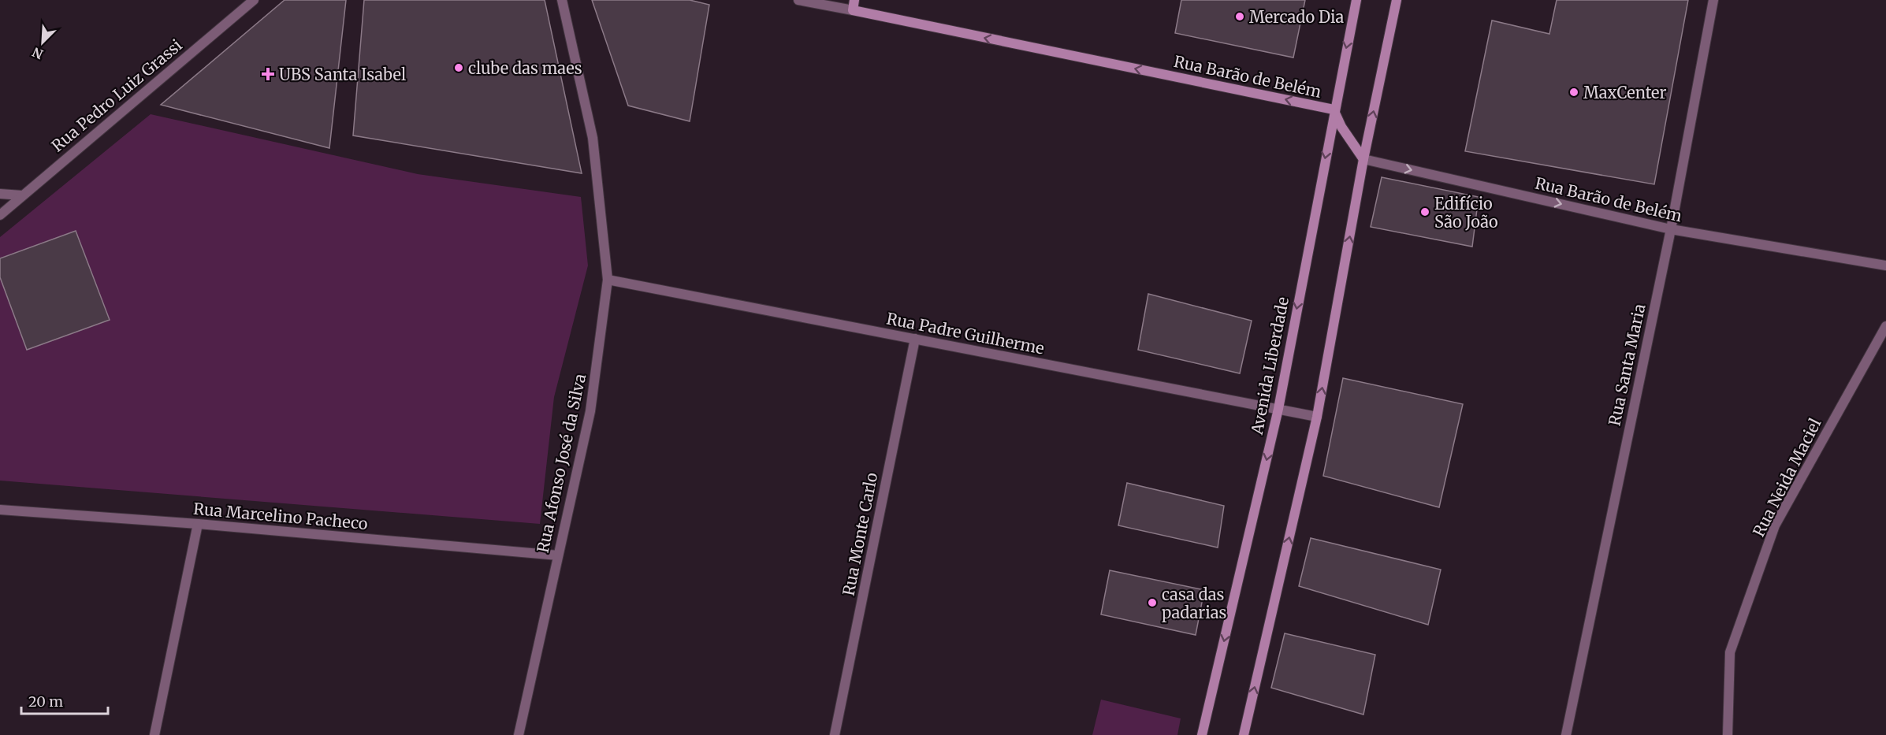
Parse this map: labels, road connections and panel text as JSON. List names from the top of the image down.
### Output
{
  "streets": {
    "main road": ["Rua Barão de Belém", "Avenida Liberdade"],
    "street": [
      "Rua Pedro Luiz Grassi",
      "Rua Padre Guilherme",
      "Rua Santa Maria",
      "Rua Afonso José da Silva",
      "Rua Neida Maciel",
      "Rua Marcelino Pacheco",
      "Rua Monte Carlo"
    ]
  },
  "crossings": [
    ["Rua Barão de Belém", "Rua Santa Maria"],
    ["Rua Barão de Belém", "Avenida Liberdade"],
    ["Rua Padre Guilherme", "Avenida Liberdade"],
    ["Rua Padre Guilherme", "Rua Afonso José da Silva"],
    ["Rua Padre Guilherme", "Rua Monte Carlo"],
    ["Rua Afonso José da Silva", "Rua Marcelino Pacheco"]
  ],
  "places": {
    "other": [
      "Mercado Dia",
      "clube das maes",
      "MaxCenter",
      "Edifício São João",
      "casa das padarias"
    ],
    "health": ["UBS Santa Isabel"]
  },
  "scale_bar": "20 m",
  "north": "bottom left"
}
